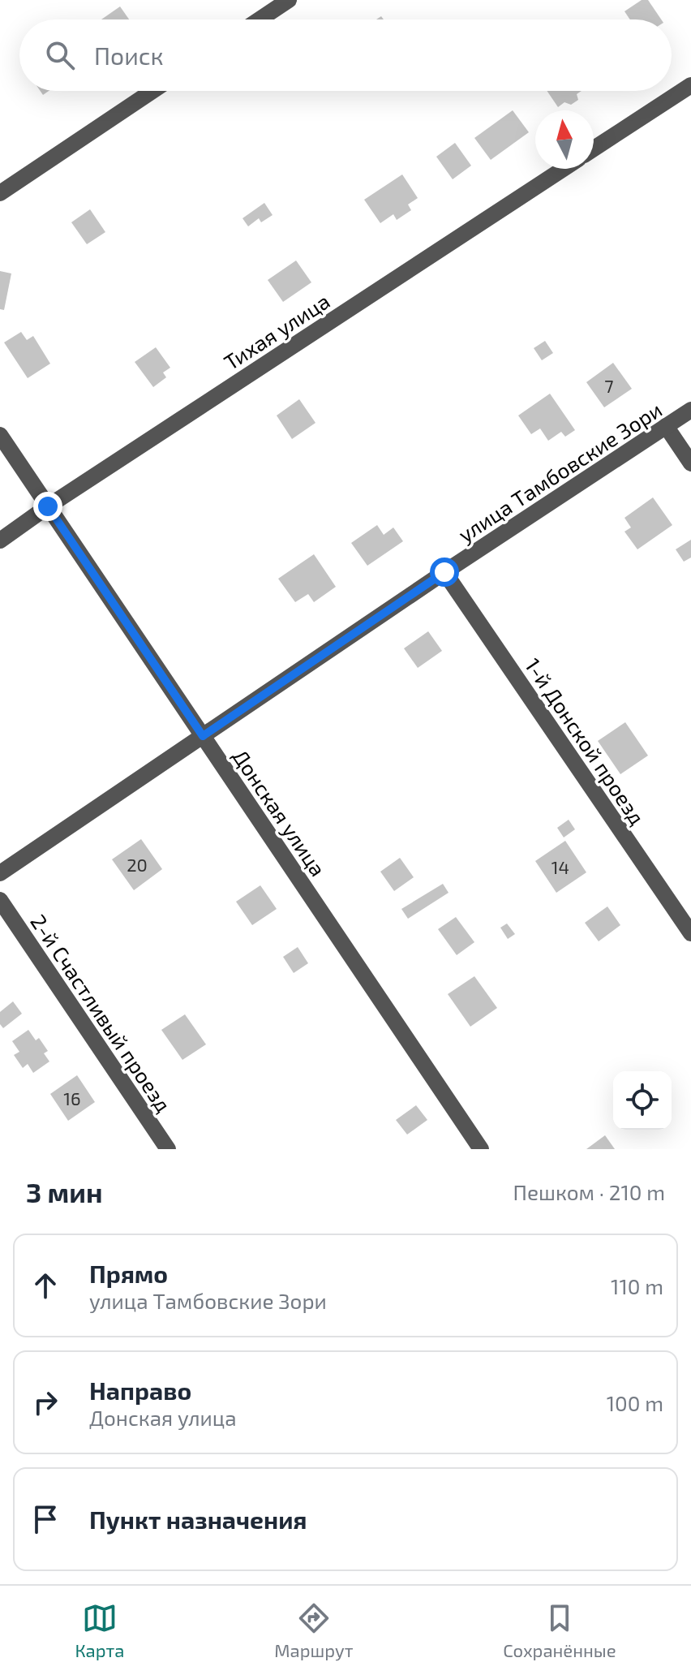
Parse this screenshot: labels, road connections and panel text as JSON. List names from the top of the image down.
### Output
{
  "streets": {
    "street": [
      "Тихая улица",
      "улица Тамбовские Зори",
      "1-й Донской проезд",
      "Донская улица",
      "2-й Счастливый проезд"
    ]
  },
  "crossings": [
    ["Тихая улица", "Донская улица"],
    ["улица Тамбовские Зори", "1-й Донской проезд"],
    ["улица Тамбовские Зори", "Донская улица"]
  ],
  "house_numbers": [
    "7",
    "20",
    "14",
    "16"
  ],
  "north": "top",
  "page": {
    "search": "Поиск",
    "heading": ["3 мин", "Пешком · 210 m"],
    "list": [
      ["Прямо", "улица Тамбовские Зори", "110 m"],
      ["Направо", "Донская улица", "100 m"],
      "Пункт назначения"
    ],
    "nav": ["Карта", "Маршрут", "Сохранённые"]
  }
}
